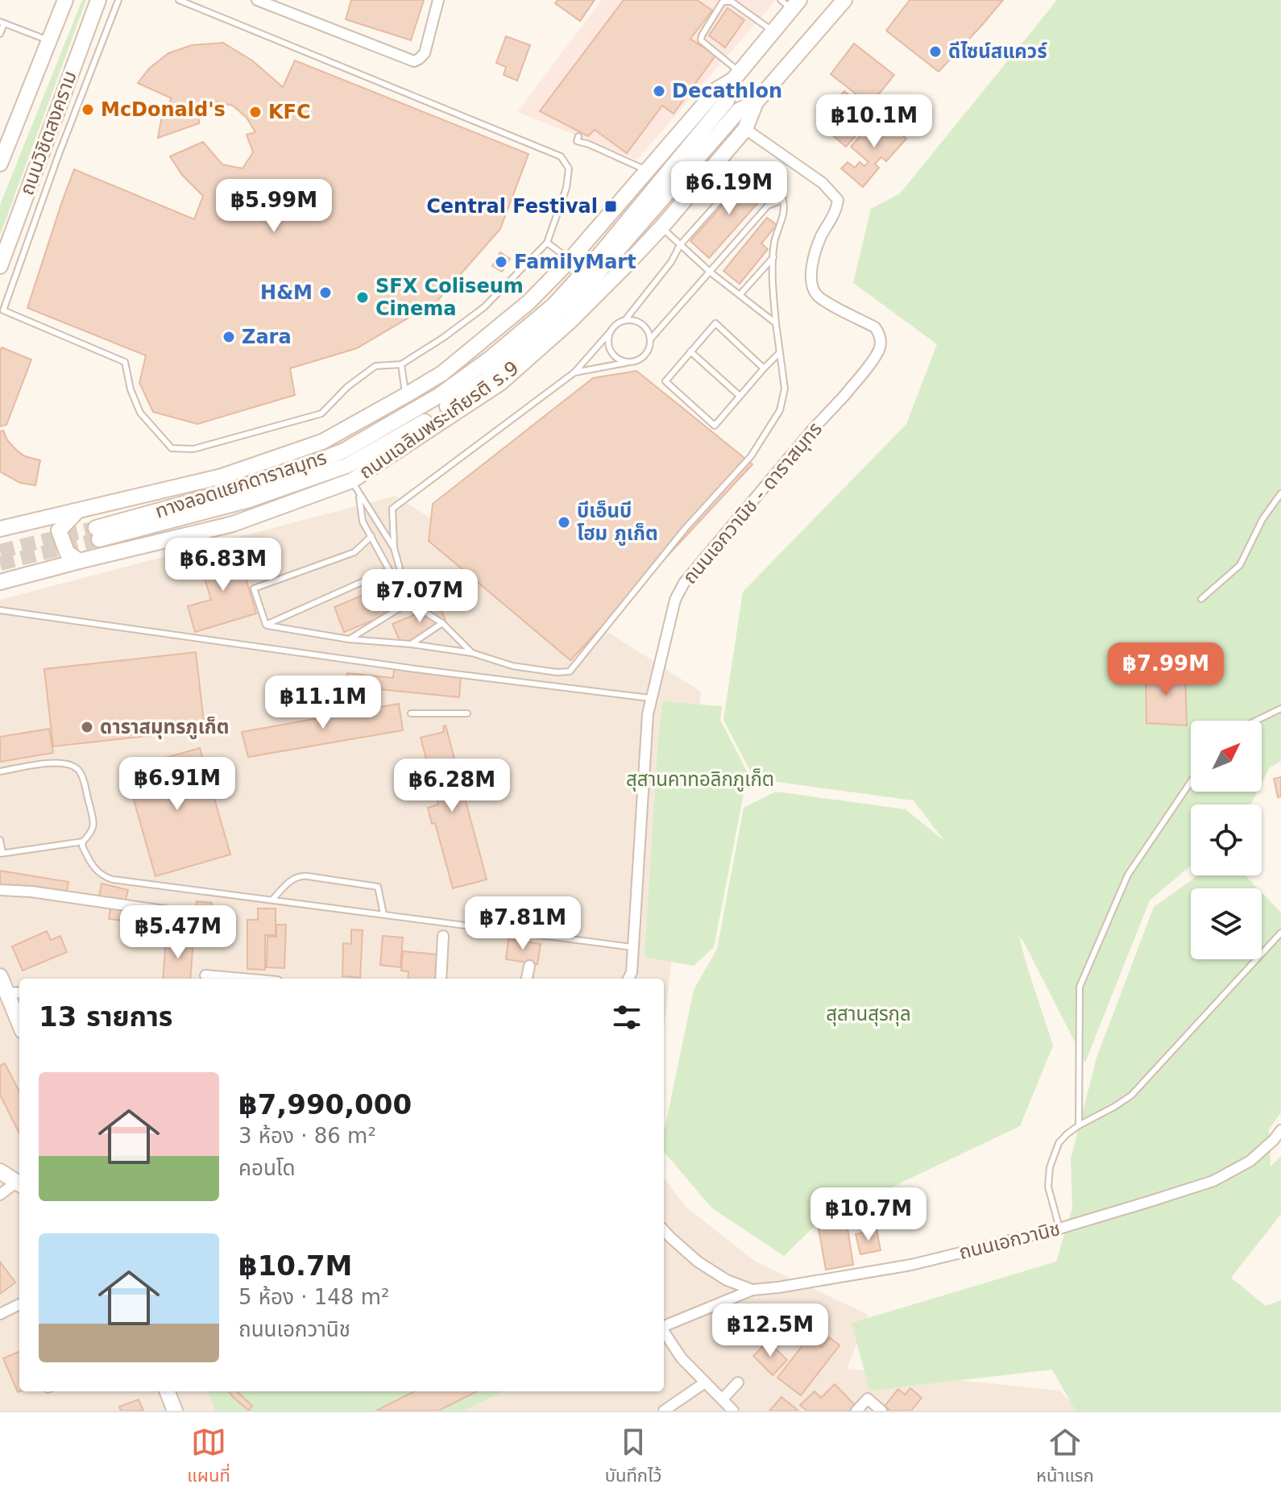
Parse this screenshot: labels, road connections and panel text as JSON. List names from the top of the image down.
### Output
{
  "streets": {
    "main road": ["ถนนวิชิตสงคราม", "ถนนเฉลิมพระเกียรติ ร.9", "ทางลอดแยกดาราสมุทร"],
    "street": ["ถนนเอกวานิช - ดาราสมุทร", "ถนนเอกวานิช"]
  },
  "crossings": [
    ["ถนนเฉลิมพระเกียรติ ร.9", "ทางลอดแยกดาราสมุทร"],
    ["ถนนเฉลิมพระเกียรติ ร.9", "ถนนเอกวานิช - ดาราสมุทร"]
  ],
  "parks": ["สุสานคาทอลิกภูเก็ต", "สุสานสุรกุล"],
  "places": {
    "other": [
      "ดีไซน์สแควร์",
      "Decathlon",
      "McDonald's",
      "KFC",
      "FamilyMart",
      "H&M",
      "SFX Coliseum Cinema",
      "Zara",
      "บีเอ็นบี โฮม ภูเก็ต",
      "ดาราสมุทรภูเก็ต"
    ],
    "transit": ["Central Festival"]
  },
  "north": "top right",
  "page": {
    "price": [
      "฿10.1M",
      "฿6.19M",
      "฿5.99M",
      "฿6.83M",
      "฿7.07M",
      "฿7.99M",
      "฿11.1M",
      "฿6.91M",
      "฿6.28M",
      "฿7.81M",
      "฿5.47M",
      "฿10.7M",
      "฿12.5M"
    ],
    "heading": "13 รายการ",
    "list": [
      {
        "name": "฿7,990,000",
        "note": "3 ห้อง · 86 m² · คอนโด"
      },
      {
        "name": "฿10.7M",
        "note": "5 ห้อง · 148 m² · ถนนเอกวานิช"
      }
    ],
    "tabs": ["แผนที่", "บันทึกไว้", "หน้าแรก"]
  }
}
